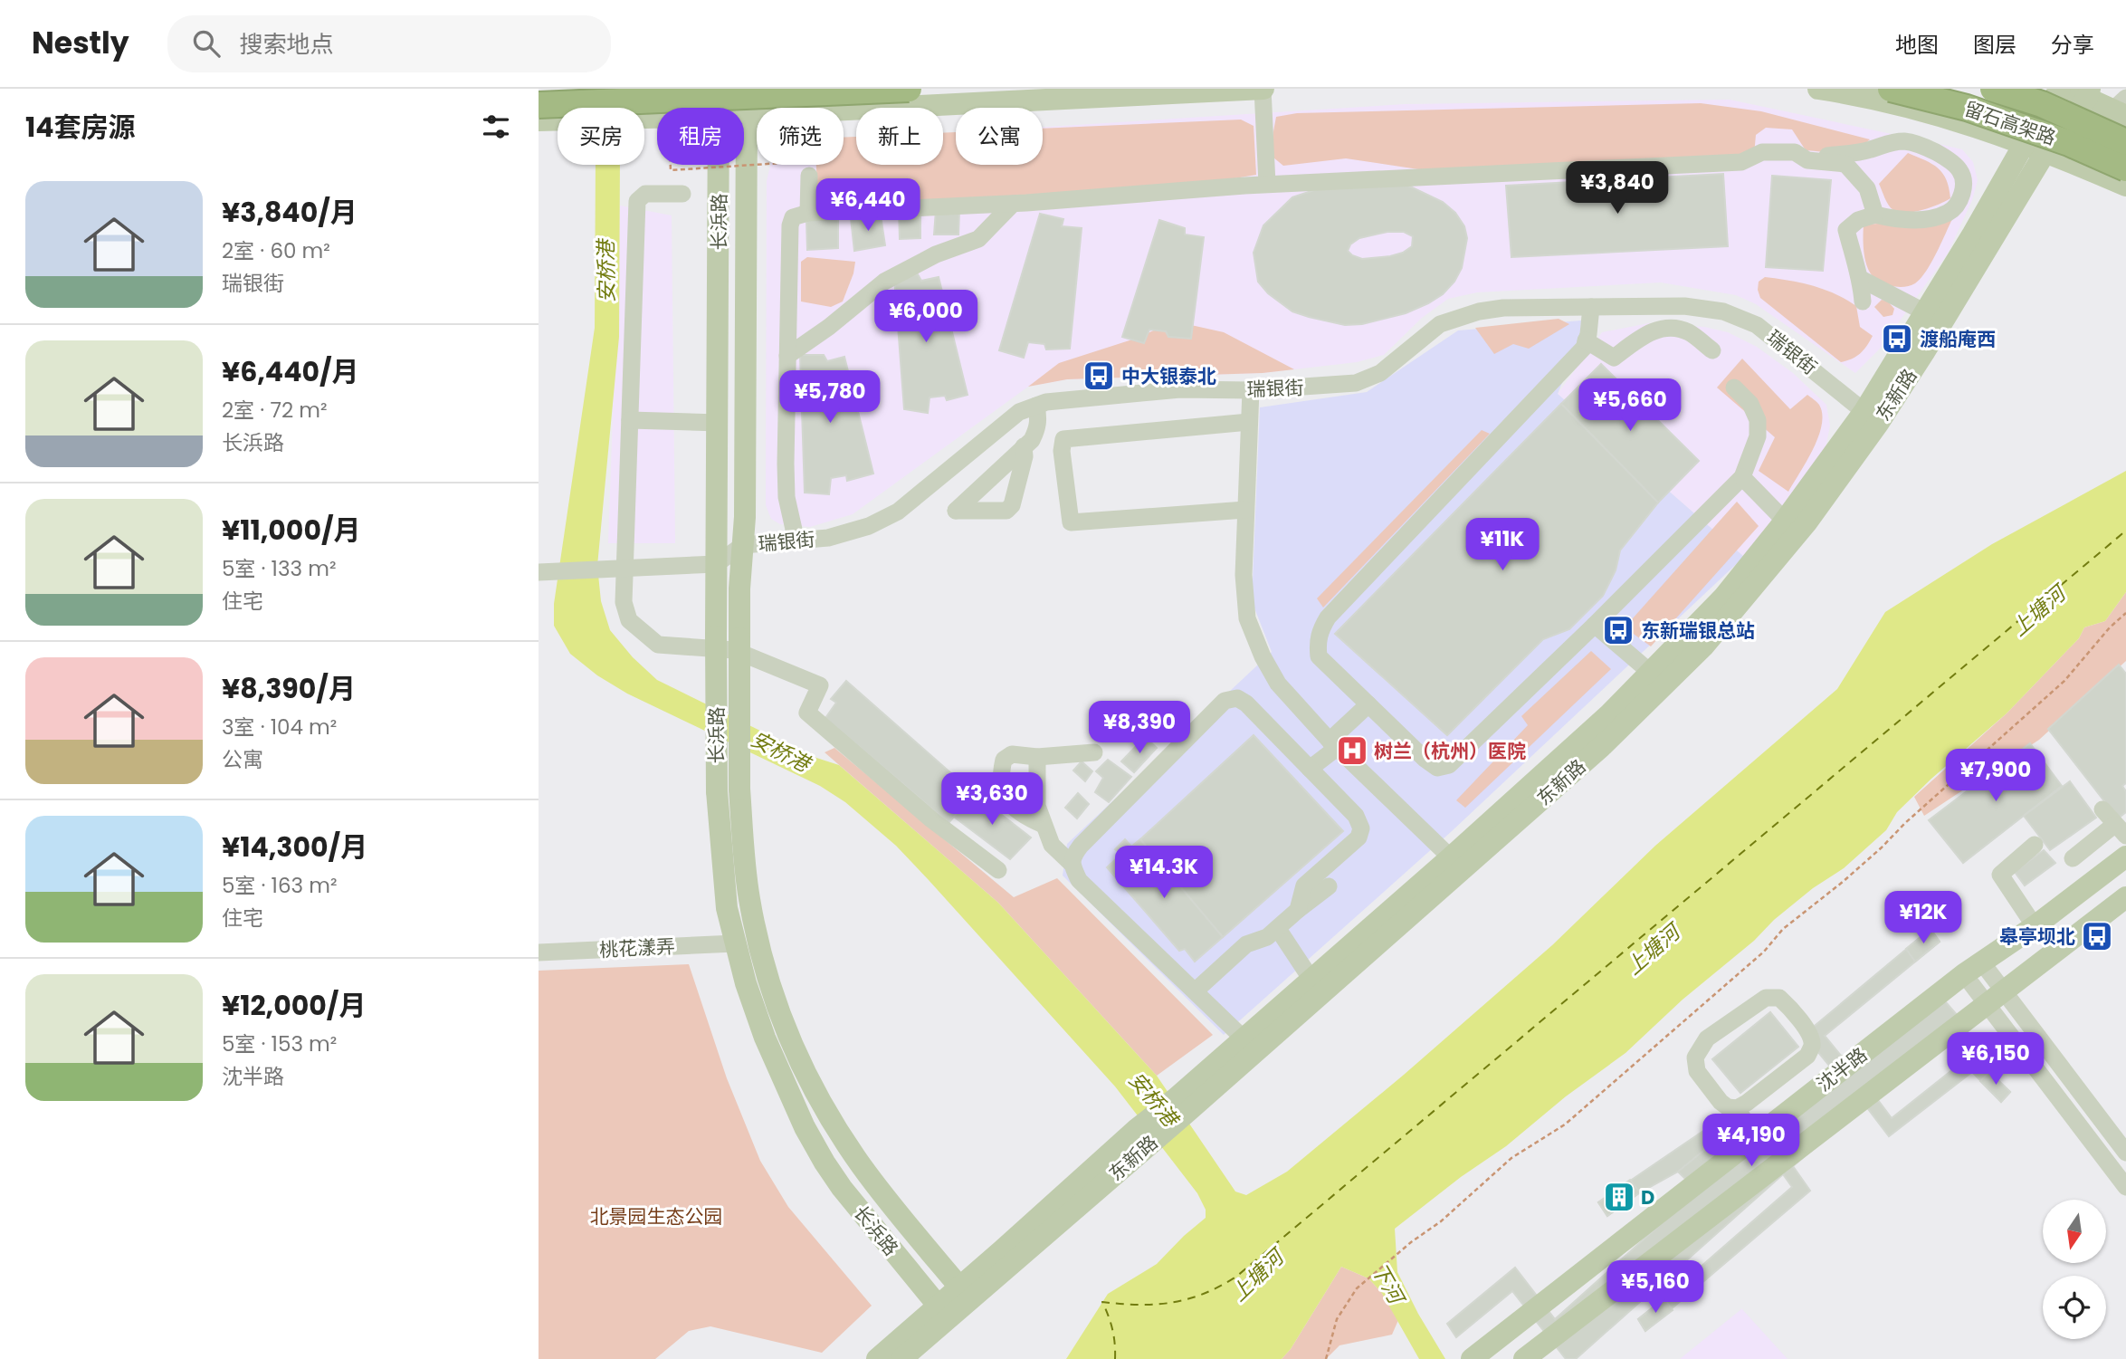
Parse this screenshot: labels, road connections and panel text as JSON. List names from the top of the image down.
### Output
{
  "streets": {
    "highway": ["留石高架路"],
    "main road": ["长浜路", "东新路", "沈半路"],
    "street": ["瑞银街", "桃花漾弄"]
  },
  "crossings": [
    ["长浜路", "瑞银街"],
    ["长浜路", "东新路"],
    ["长浜路", "桃花漾弄"],
    ["瑞银街", "东新路"]
  ],
  "water": ["安桥港", "上塘河", "下河"],
  "parks": ["北景园生态公园"],
  "places": {
    "bus stop": [
      "渡船庵西",
      "中大银泰北",
      "东新瑞银总站",
      "皋亭坝北"
    ],
    "hospital": ["树兰（杭州）医院"],
    "building": ["D"]
  },
  "north": "bottom",
  "page": {
    "header": "Nestly",
    "search": "搜索地点",
    "nav": ["地图", "图层", "分享"],
    "heading": "14套房源",
    "chip": [
      "买房",
      "租房",
      "筛选",
      "新上",
      "公寓"
    ],
    "price": [
      "¥3,840",
      "¥6,440",
      "¥6,000",
      "¥5,780",
      "¥5,660",
      "¥11K",
      "¥8,390",
      "¥7,900",
      "¥3,630",
      "¥14.3K",
      "¥12K",
      "¥6,150",
      "¥4,190",
      "¥5,160"
    ],
    "list": [
      {
        "name": "¥3,840/月",
        "note": "2室 · 60 m² · 瑞银街"
      },
      {
        "name": "¥6,440/月",
        "note": "2室 · 72 m² · 长浜路"
      },
      {
        "name": "¥11,000/月",
        "note": "5室 · 133 m² · 住宅"
      },
      {
        "name": "¥8,390/月",
        "note": "3室 · 104 m² · 公寓"
      },
      {
        "name": "¥14,300/月",
        "note": "5室 · 163 m² · 住宅"
      },
      {
        "name": "¥12,000/月",
        "note": "5室 · 153 m² · 沈半路"
      }
    ]
  }
}
